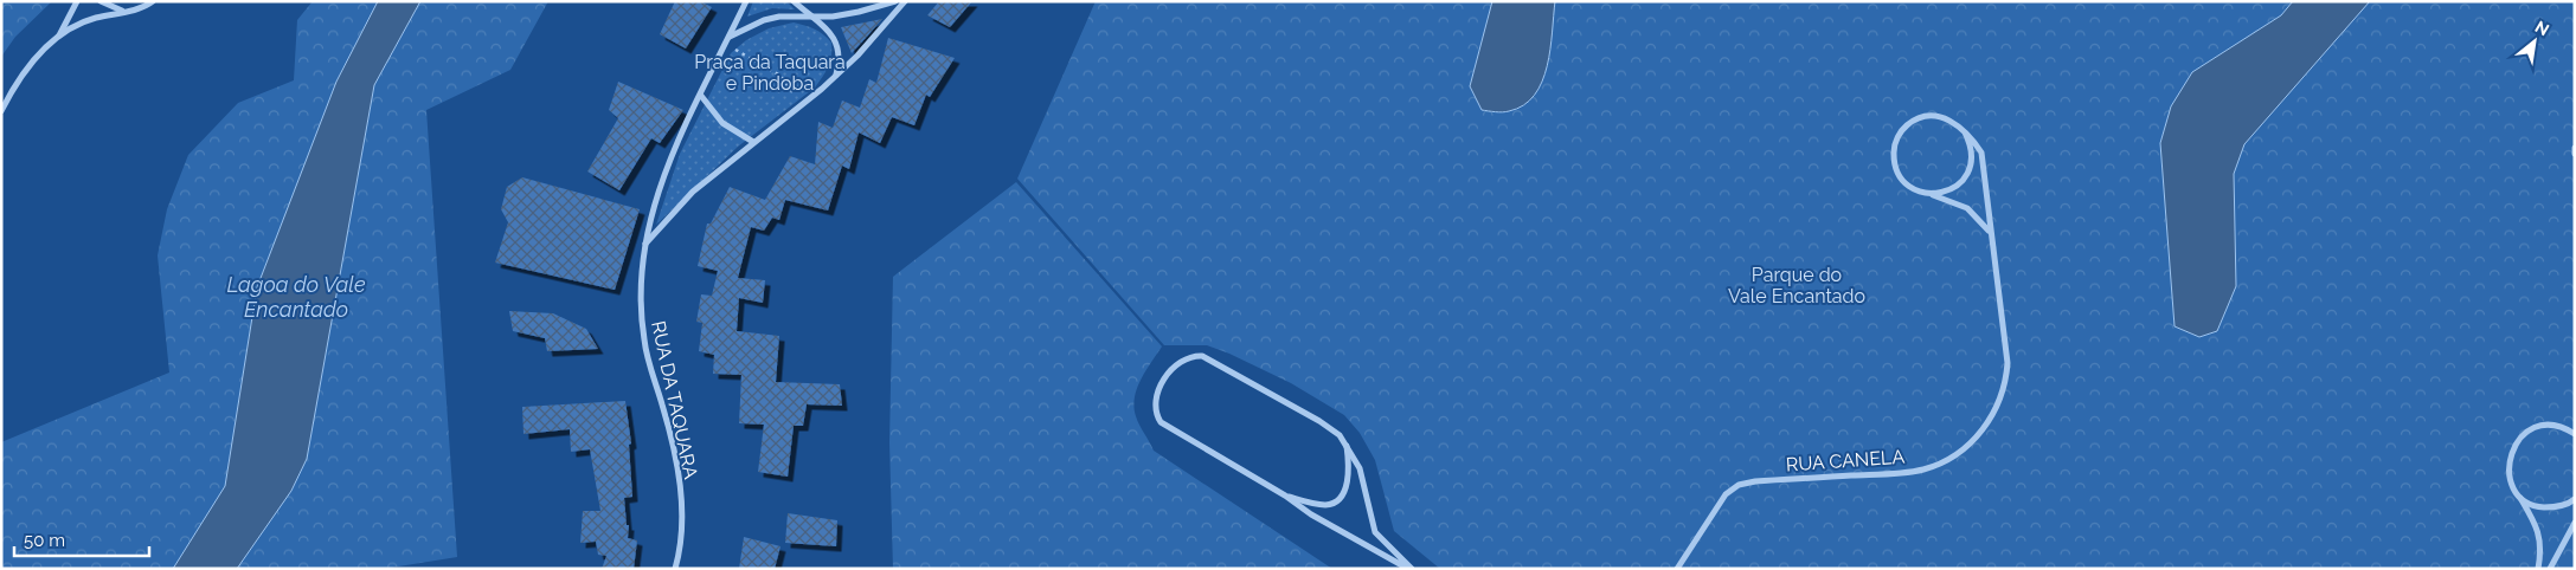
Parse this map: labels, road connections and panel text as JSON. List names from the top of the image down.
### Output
{
  "streets": {
    "street": ["RUA DA TAQUARA", "RUA CANELA"]
  },
  "water": ["Lagoa do Vale Encantado"],
  "parks": ["Praça da Taquara e Pindoba", "Parque do Vale Encantado"],
  "scale_bar": "50 m",
  "north": "top right"
}
